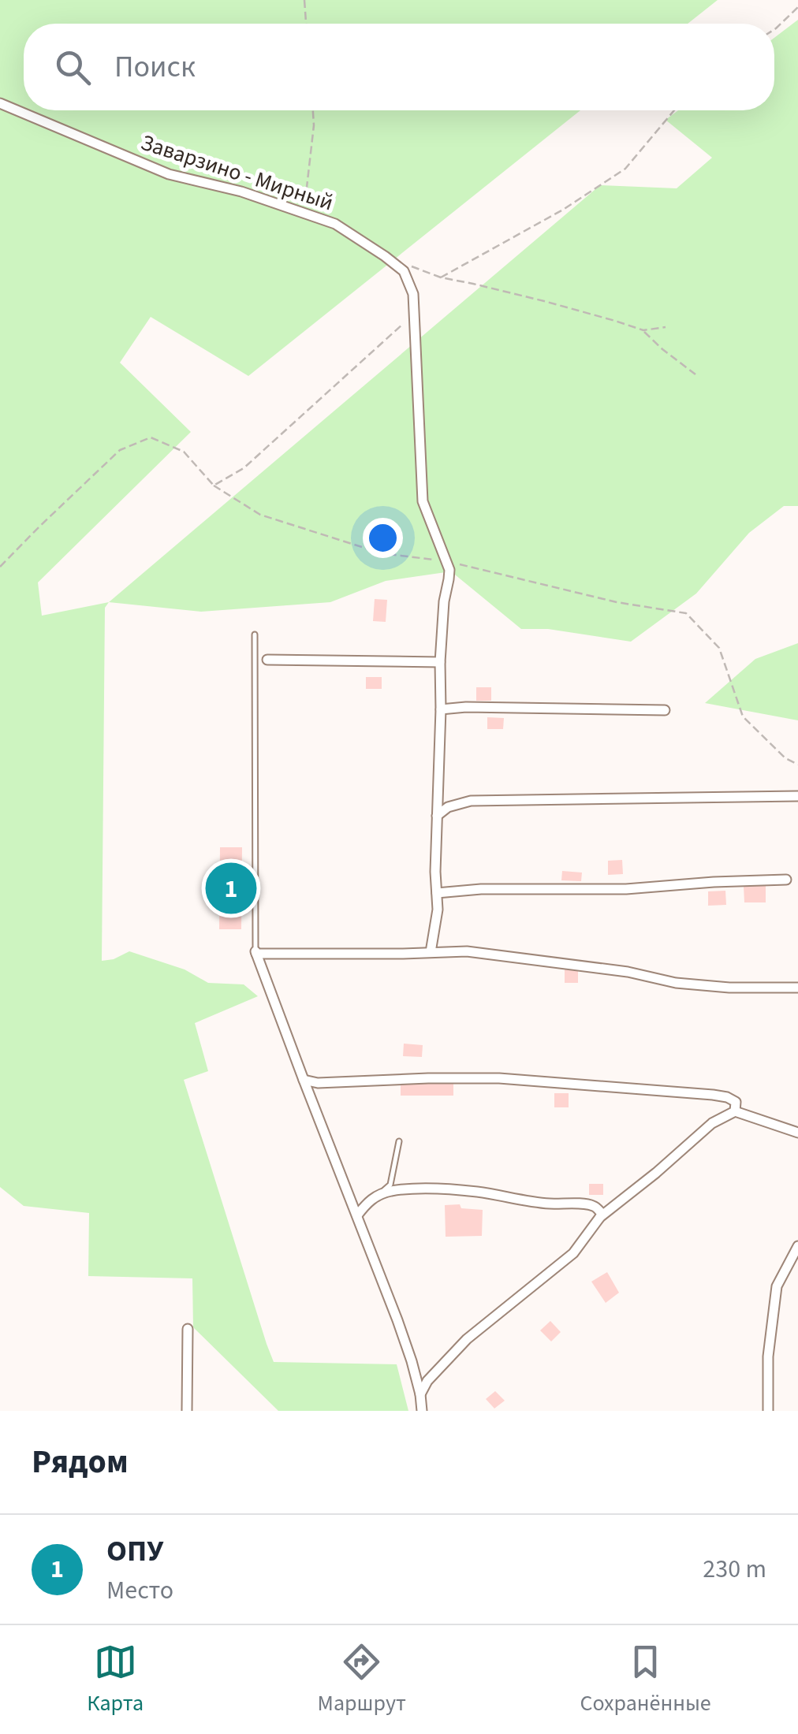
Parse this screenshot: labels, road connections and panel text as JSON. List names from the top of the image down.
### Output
{
  "streets": {
    "street": ["Заварзино - Мирный"]
  },
  "page": {
    "search": "Поиск",
    "pins": "1",
    "heading": "Рядом",
    "list": [
      {
        "mark": "1",
        "name": "ОПУ",
        "note": "Место",
        "value": "230 m"
      }
    ],
    "nav": ["Карта", "Маршрут", "Сохранённые"]
  }
}
